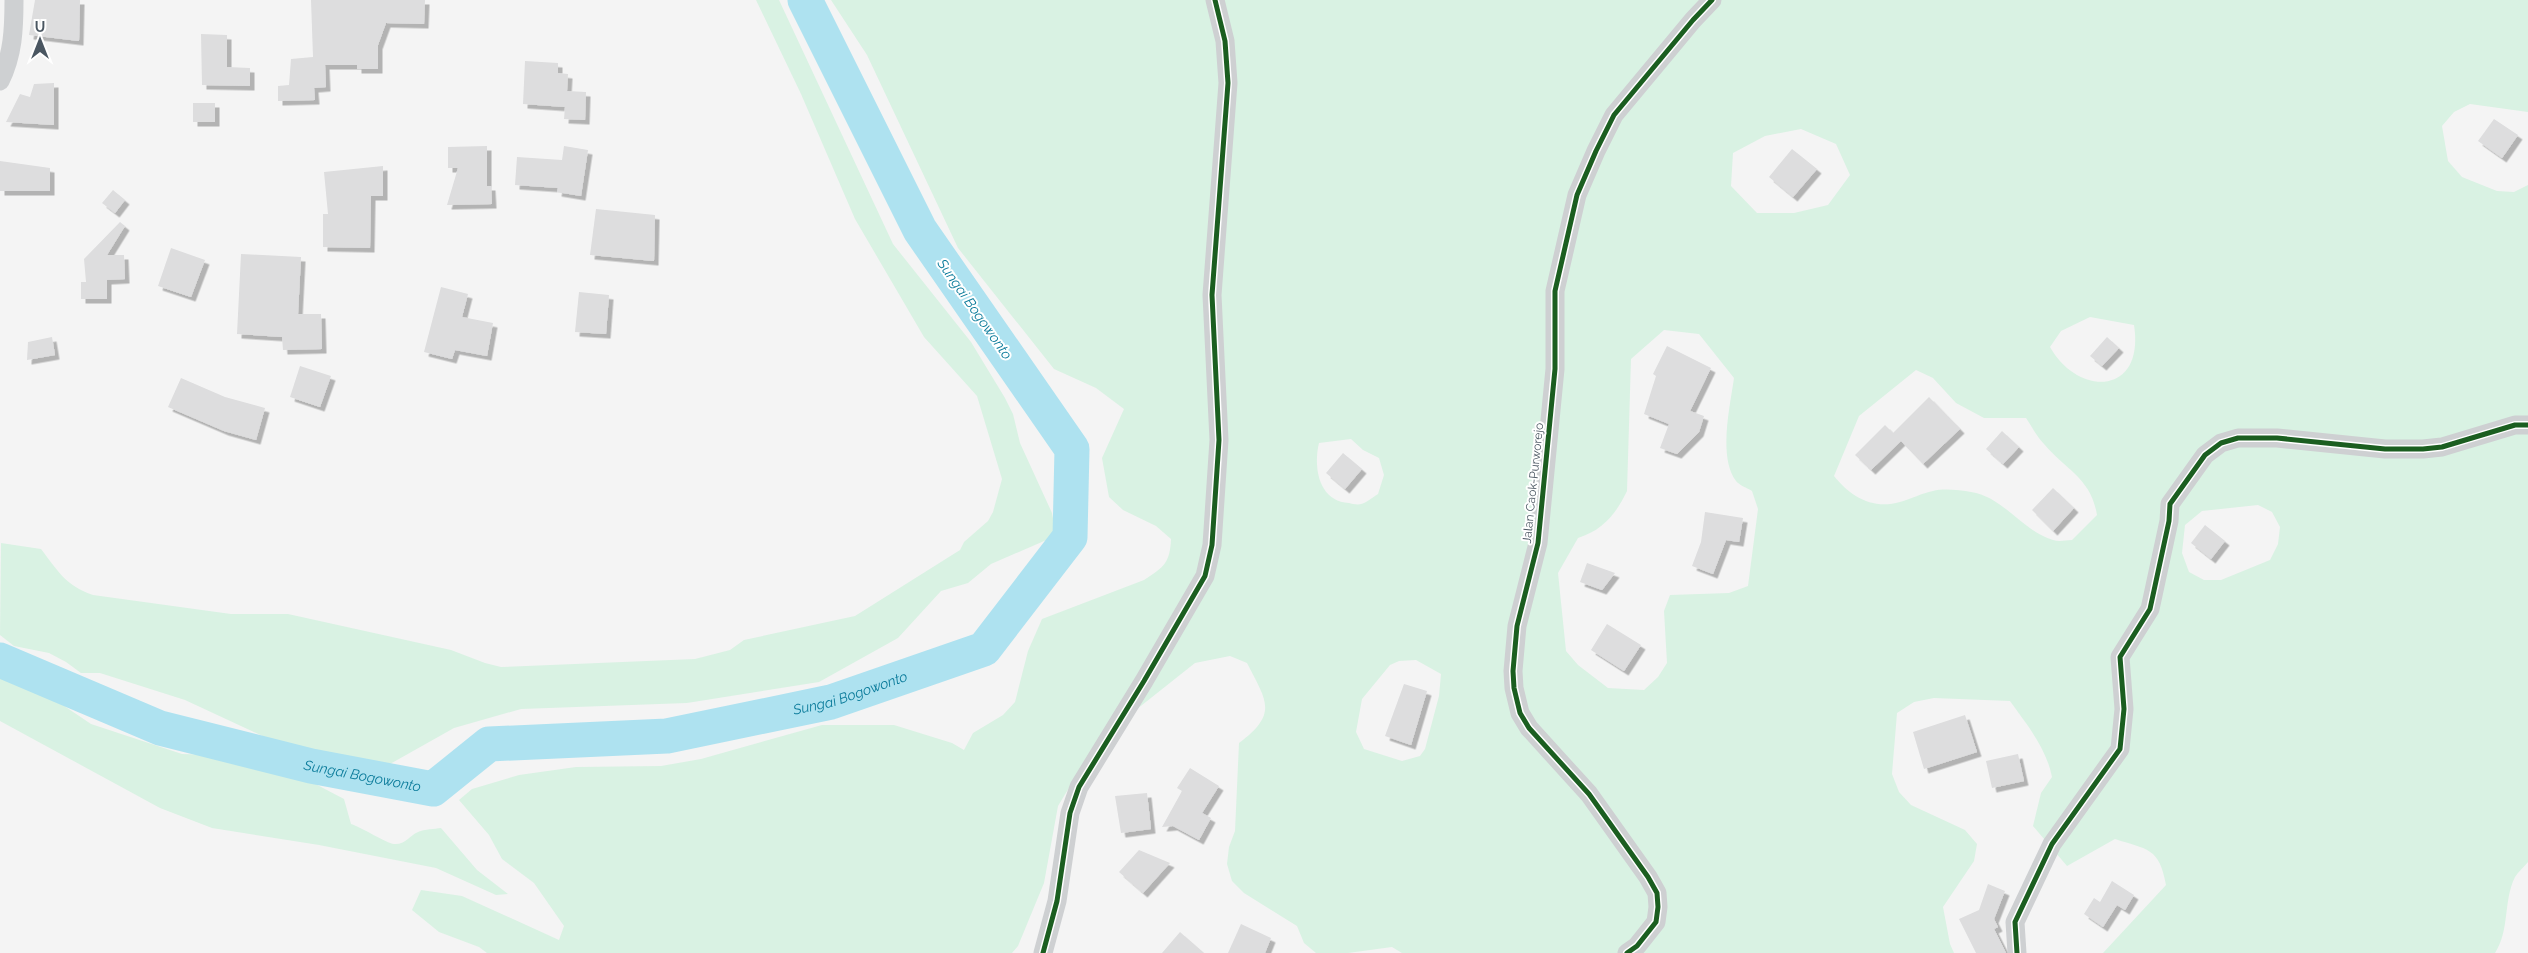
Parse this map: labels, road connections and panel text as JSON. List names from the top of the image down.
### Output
{
  "streets": {
    "street": ["Jalan Caok-Purworejo"]
  },
  "water": ["Sungai Bogowonto"],
  "north": "top"
}
